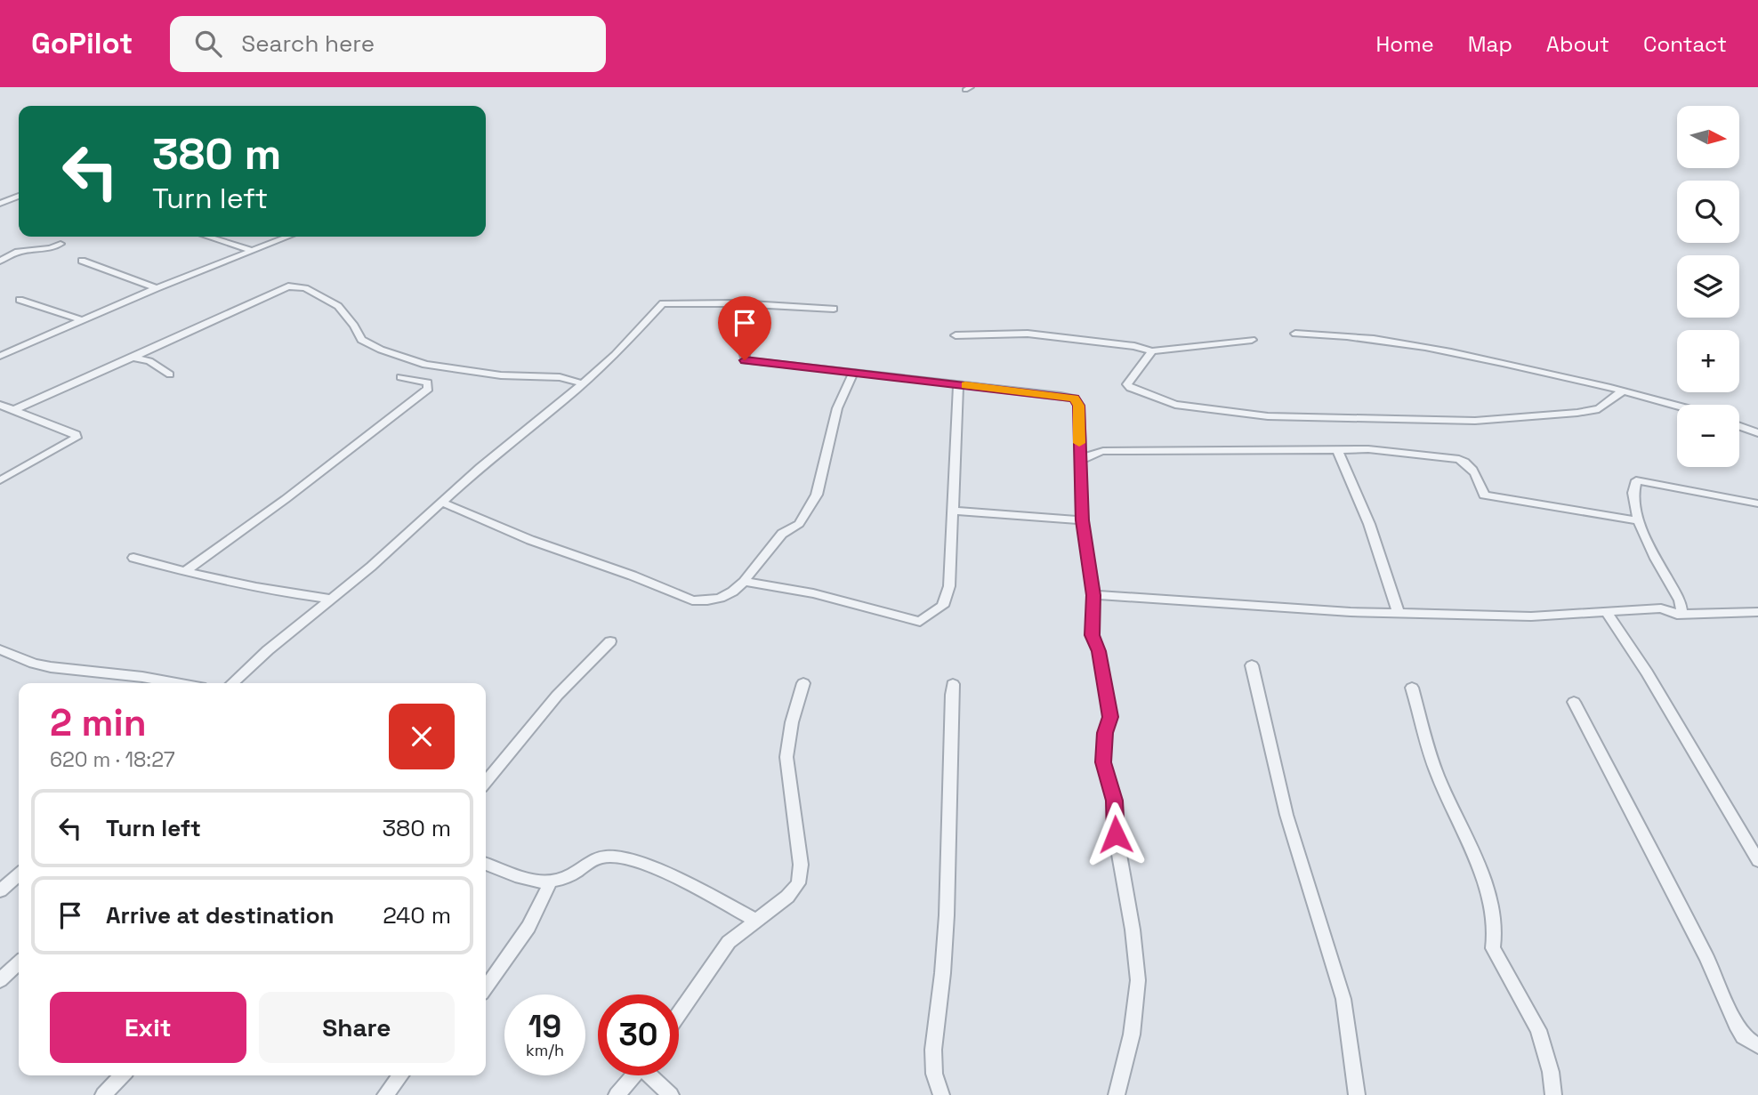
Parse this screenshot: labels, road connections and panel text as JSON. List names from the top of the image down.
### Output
{
  "north": "right",
  "page": {
    "header": "GoPilot",
    "search": "Search here",
    "nav": [
      "Home",
      "Map",
      "About",
      "Contact"
    ],
    "map_buttons": ["+", "−"],
    "turn": ["380 m", "Turn left"],
    "heading": ["2 min", "620 m · 18:27"],
    "list": [
      {
        "name": "Turn left",
        "value": "380 m"
      },
      {
        "name": "Arrive at destination",
        "value": "240 m"
      }
    ],
    "buttons": ["Exit", "Share"],
    "speed": "19 km/h",
    "limit": "30"
  }
}
